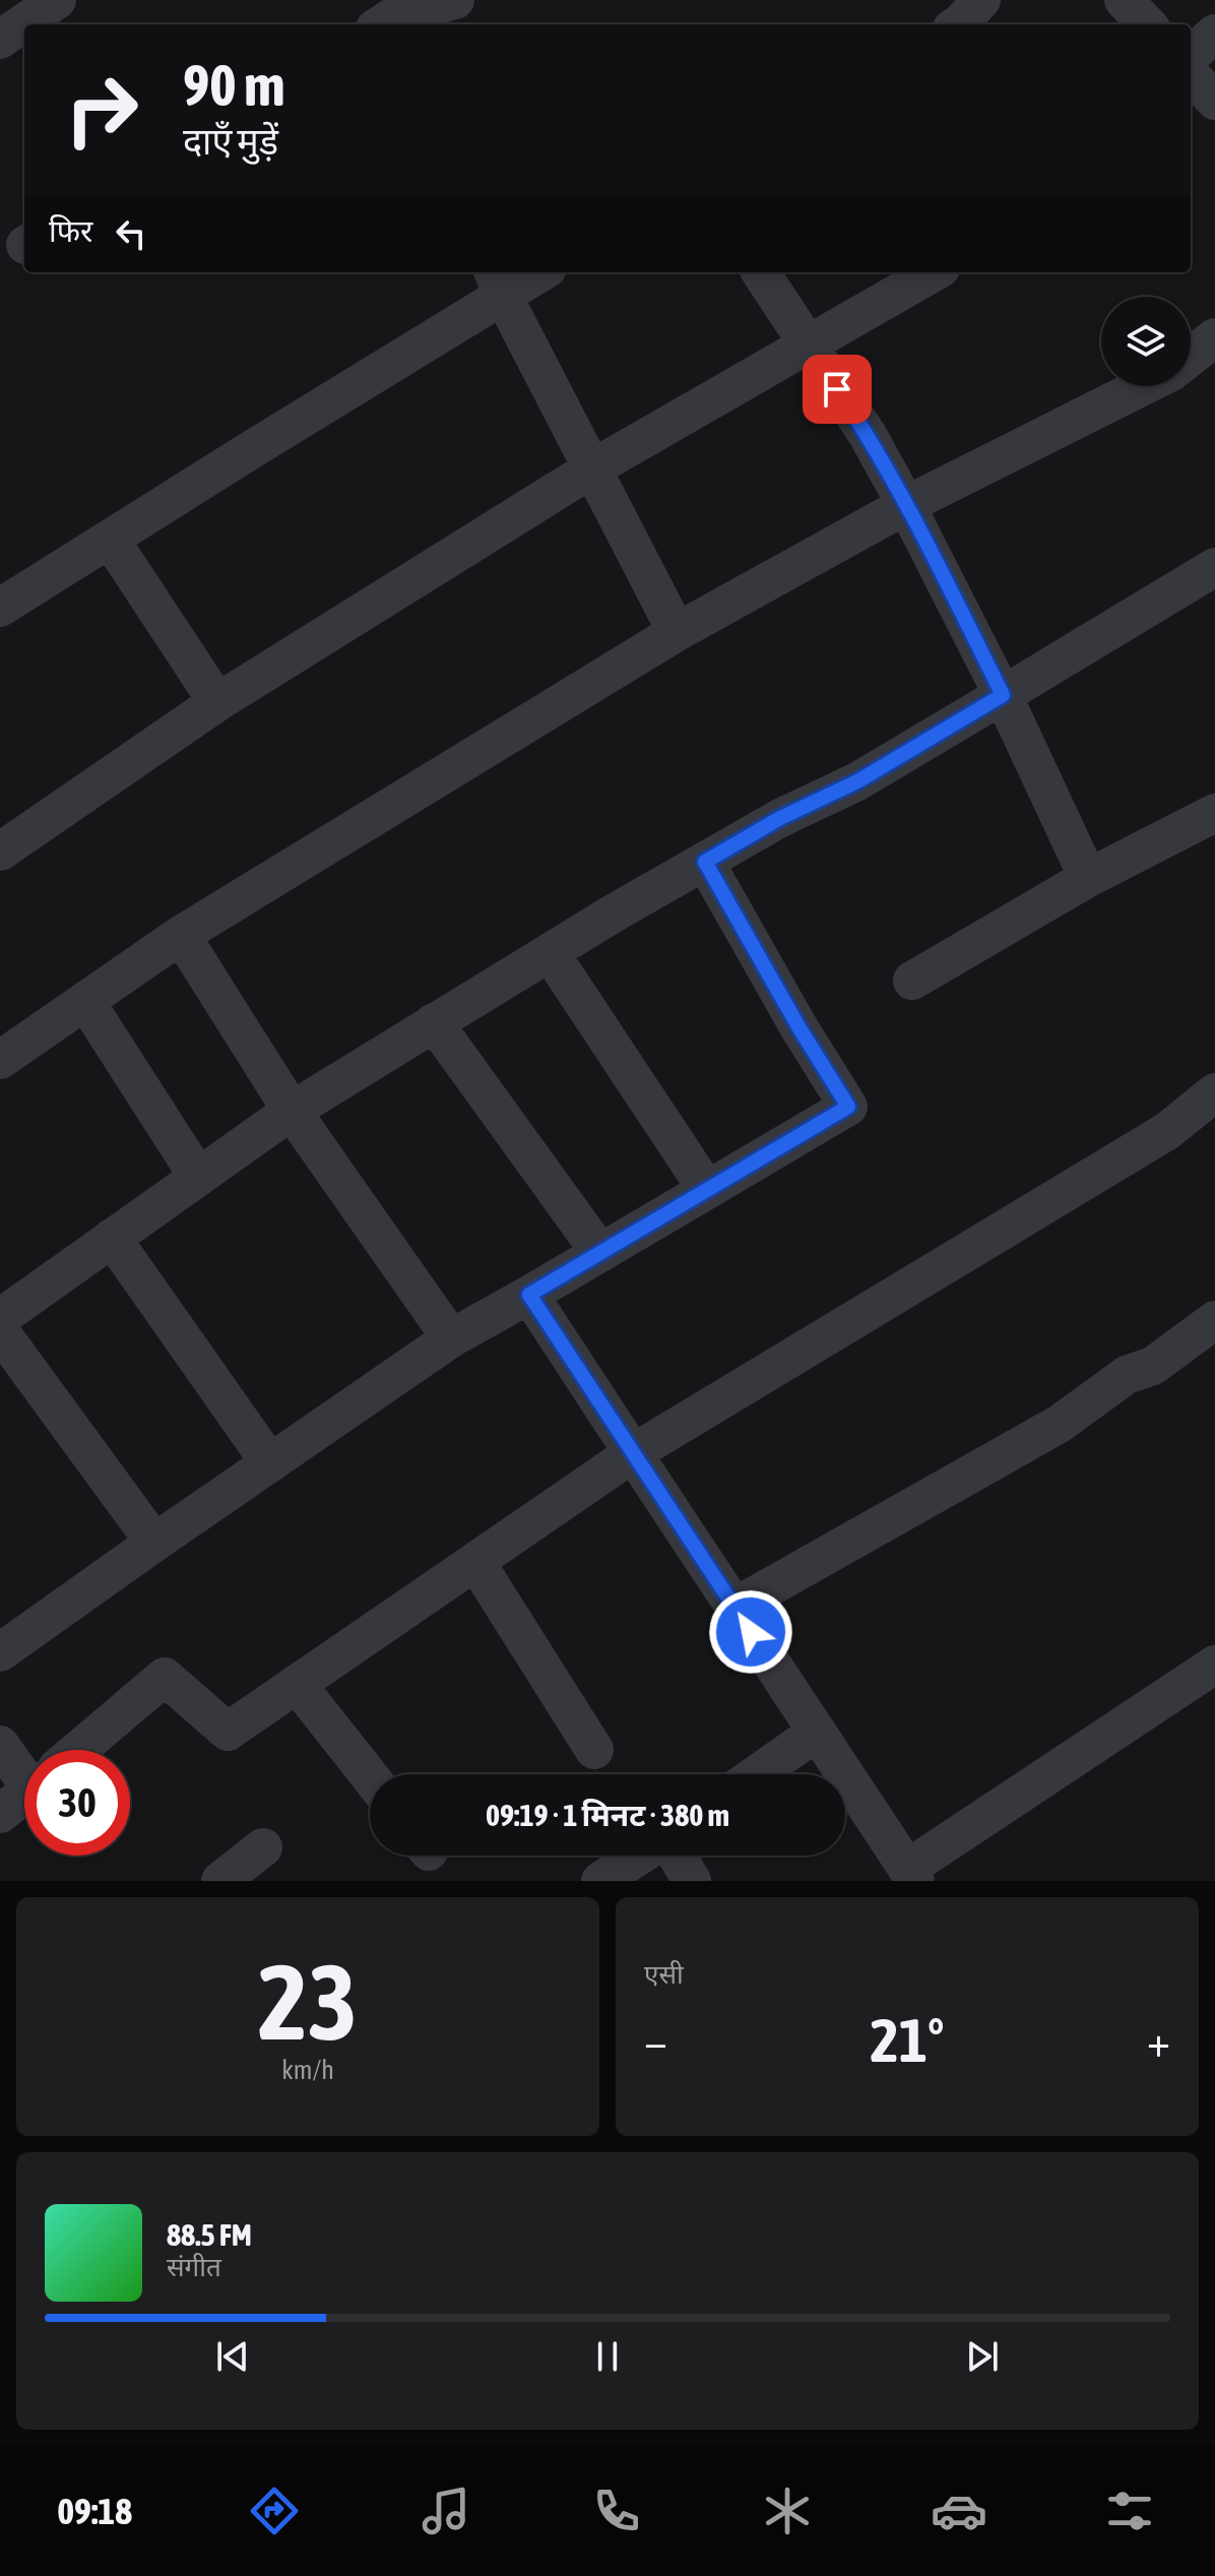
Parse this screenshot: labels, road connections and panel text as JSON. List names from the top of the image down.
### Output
{
  "page": {
    "turn": ["90 m", "दाएँ मुड़ें"],
    "then": "फिर",
    "limit": "30",
    "trip": "09:19 · 1 मिनट · 380 m",
    "tile": [
      ["23", "km/h"],
      "एसी"
    ],
    "heat": ["−", "21°", "+"],
    "song": ["88.5 FM", "संगीत"],
    "tabs": "09:18"
  }
}
